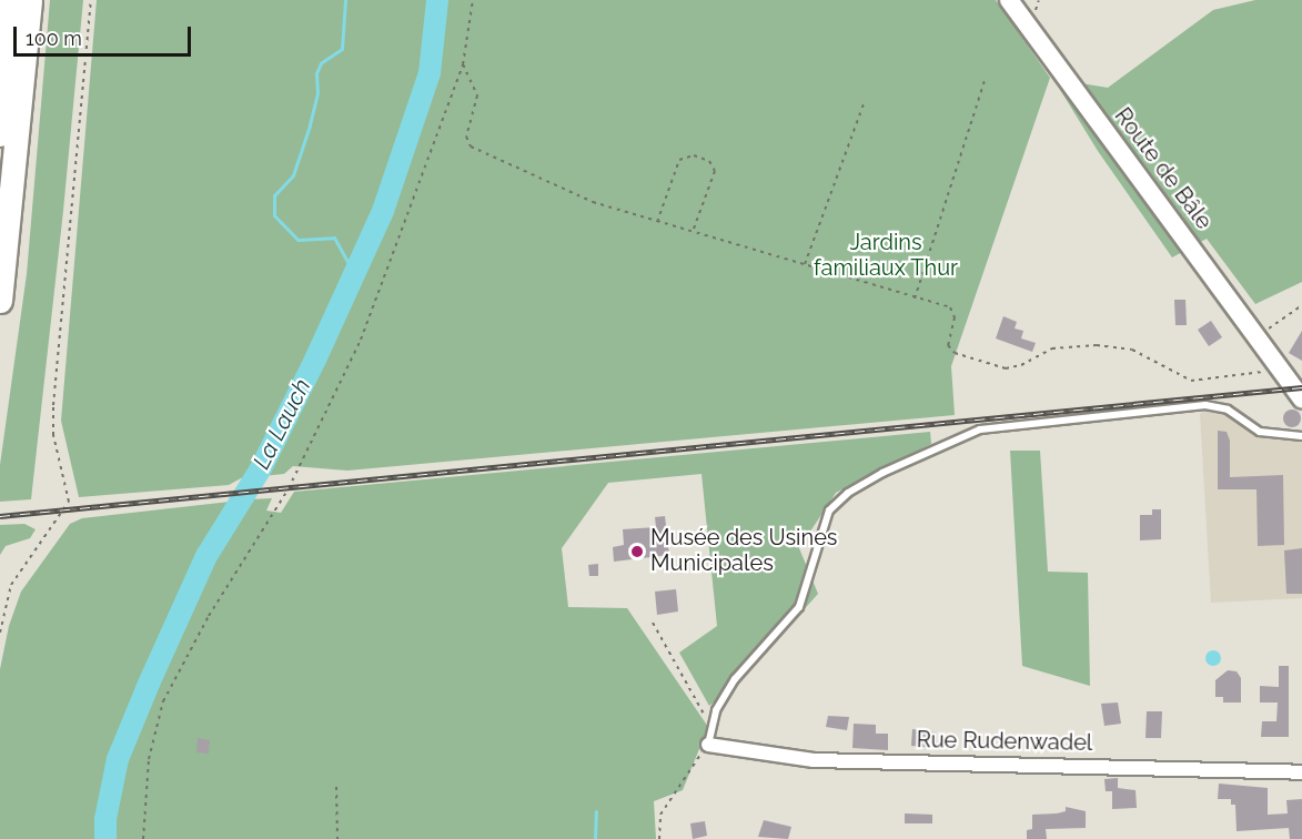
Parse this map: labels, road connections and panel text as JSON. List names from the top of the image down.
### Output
{
  "streets": {
    "main road": ["Route de Bâle"],
    "street": ["Rue Rudenwadel"]
  },
  "water": ["La Lauch"],
  "parks": ["Jardins familiaux Thur"],
  "places": ["Musée des Usines Municipales"],
  "scale_bar": "100 m"
}
